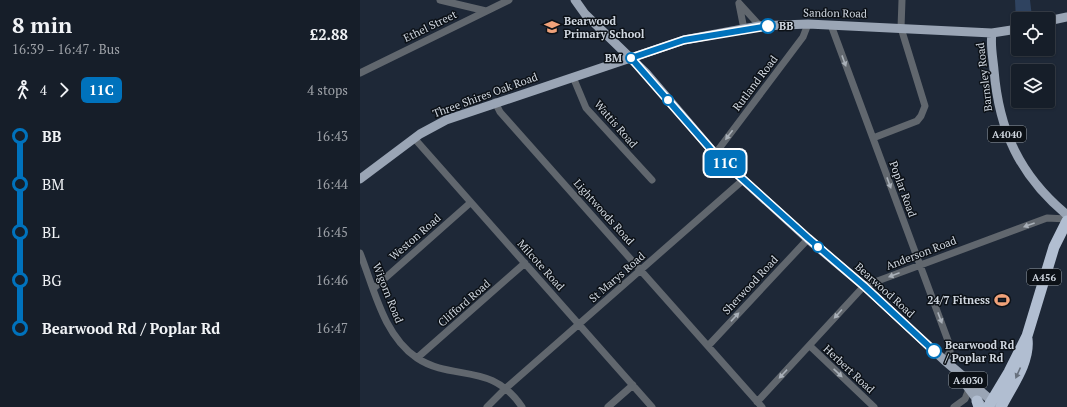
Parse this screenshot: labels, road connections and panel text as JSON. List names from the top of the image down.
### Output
{
  "streets": {
    "highway": ["A456"],
    "main road": [
      "Sandon Road",
      "Barnsley Road",
      "Three Shires Oak Road",
      "A4040",
      "Bearwood Road",
      "A4030"
    ],
    "street": [
      "Ethel Street",
      "Rutland Road",
      "Wattis Road",
      "Poplar Road",
      "Lightwoods Road",
      "Weston Road",
      "Anderson Road",
      "Milcote Road",
      "St Marys Road",
      "Sherwood Road",
      "Wigorn Road",
      "Clifford Road",
      "Herbert Road"
    ]
  },
  "crossings": [
    ["Sandon Road", "Barnsley Road"],
    ["Sandon Road", "Rutland Road"],
    ["Sandon Road", "Three Shires Oak Road"],
    ["Sandon Road", "Poplar Road"],
    ["Sandon Road", "Bearwood Road"],
    ["Rutland Road", "Bearwood Road"],
    ["Three Shires Oak Road", "Wattis Road"],
    ["Three Shires Oak Road", "Lightwoods Road"],
    ["Three Shires Oak Road", "Milcote Road"],
    ["Three Shires Oak Road", "Bearwood Road"],
    ["Poplar Road", "Anderson Road"],
    ["Poplar Road", "Bearwood Road"],
    ["Lightwoods Road", "Anderson Road"],
    ["Lightwoods Road", "St Marys Road"],
    ["Lightwoods Road", "Sherwood Road"],
    ["Weston Road", "Milcote Road"],
    ["Weston Road", "Wigorn Road"],
    ["Anderson Road", "A456"],
    ["Anderson Road", "Bearwood Road"],
    ["Anderson Road", "Herbert Road"],
    ["Milcote Road", "St Marys Road"],
    ["Milcote Road", "Clifford Road"],
    ["St Marys Road", "Bearwood Road"],
    ["St Marys Road", "Wigorn Road"],
    ["A456", "Bearwood Road"],
    ["Sherwood Road", "Bearwood Road"],
    ["Wigorn Road", "Clifford Road"]
  ],
  "one_way": [
    "Rutland Road",
    "Poplar Road",
    "Anderson Road",
    "Sherwood Road",
    "Herbert Road"
  ],
  "places": {
    "other": ["BB", "BM", "Bearwood Rd / Poplar Rd"],
    "school or university": ["Bearwood Primary School"],
    "sports": ["24/7 Fitness"]
  },
  "lines": ["bus line 11C"],
  "page": {
    "heading": ["8 min", "16:39 – 16:47 · Bus", "£2.88"],
    "on_map": "11C",
    "legs": ["4", "11C", "4 stops"],
    "list": [
      {
        "name": "BB",
        "value": "16:43"
      },
      {
        "name": "BM",
        "value": "16:44"
      },
      {
        "name": "BL",
        "value": "16:45"
      },
      {
        "name": "BG",
        "value": "16:46"
      },
      {
        "name": "Bearwood Rd / Poplar Rd",
        "value": "16:47"
      }
    ]
  }
}
